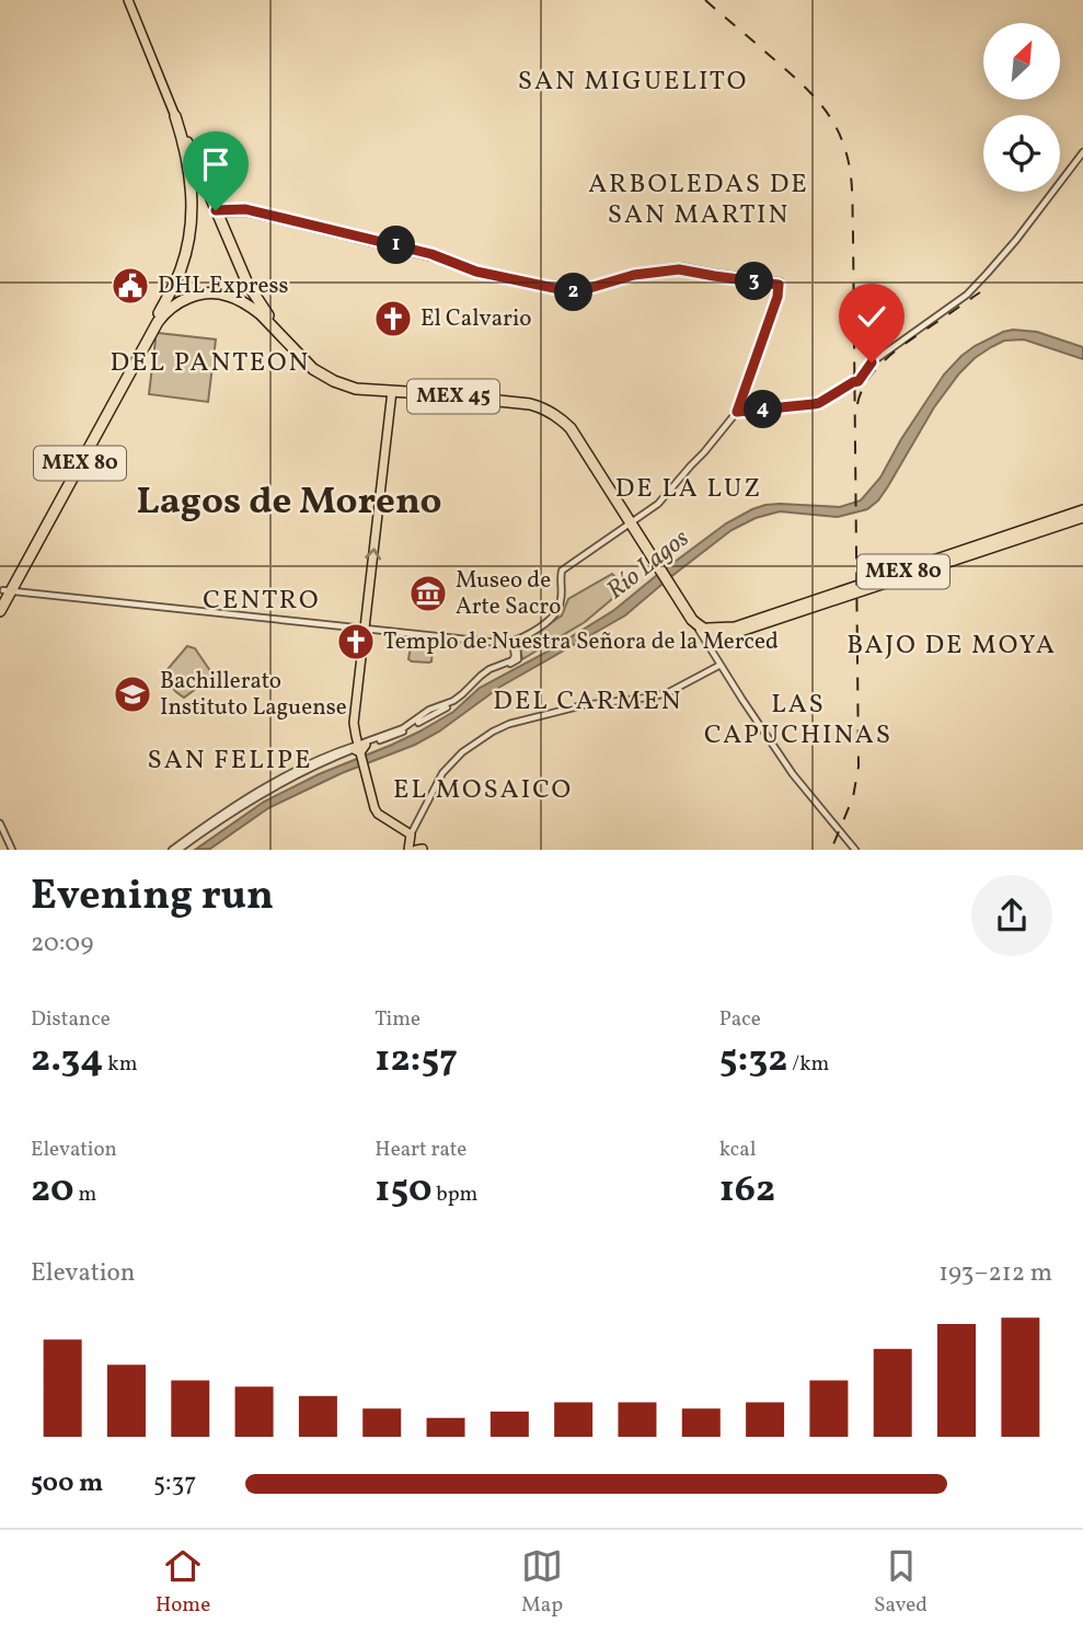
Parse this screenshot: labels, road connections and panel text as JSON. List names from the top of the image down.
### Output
{
  "streets": {
    "highway": ["MEX 45", "MEX 80"]
  },
  "crossings": [
    ["MEX 45", "MEX 80"]
  ],
  "districts": [
    "SAN MIGUELITO",
    "ARBOLEDAS DE SAN MARTIN",
    "DEL PANTEON",
    "DE LA LUZ",
    "Lagos de Moreno",
    "CENTRO",
    "BAJO DE MOYA",
    "DEL CARMEN",
    "LAS CAPUCHINAS",
    "SAN FELIPE",
    "EL MOSAICO"
  ],
  "water": ["Río Lagos"],
  "places": {
    "public building": ["DHL Express"],
    "church": ["El Calvario", "Templo de Nuestra Señora de la Merced"],
    "museum": ["Museo de Arte Sacro"],
    "school or university": ["Bachillerato Instituto Laguense"]
  },
  "north": "top right",
  "page": {
    "pins": [
      "1",
      "3",
      "2",
      "4"
    ],
    "heading": ["Evening run", "20:09"],
    "stats": [
      ["Distance", "2.34 km"],
      ["Time", "12:57"],
      ["Pace", "5:32 /km"],
      ["Elevation", "20 m"],
      ["Heart rate", "150 bpm"],
      ["kcal", "162"]
    ],
    "chart": ["Elevation", "193–212 m"],
    "list": [
      {
        "name": "500 m",
        "note": "5:37"
      }
    ],
    "tabs": ["Home", "Map", "Saved"]
  }
}
